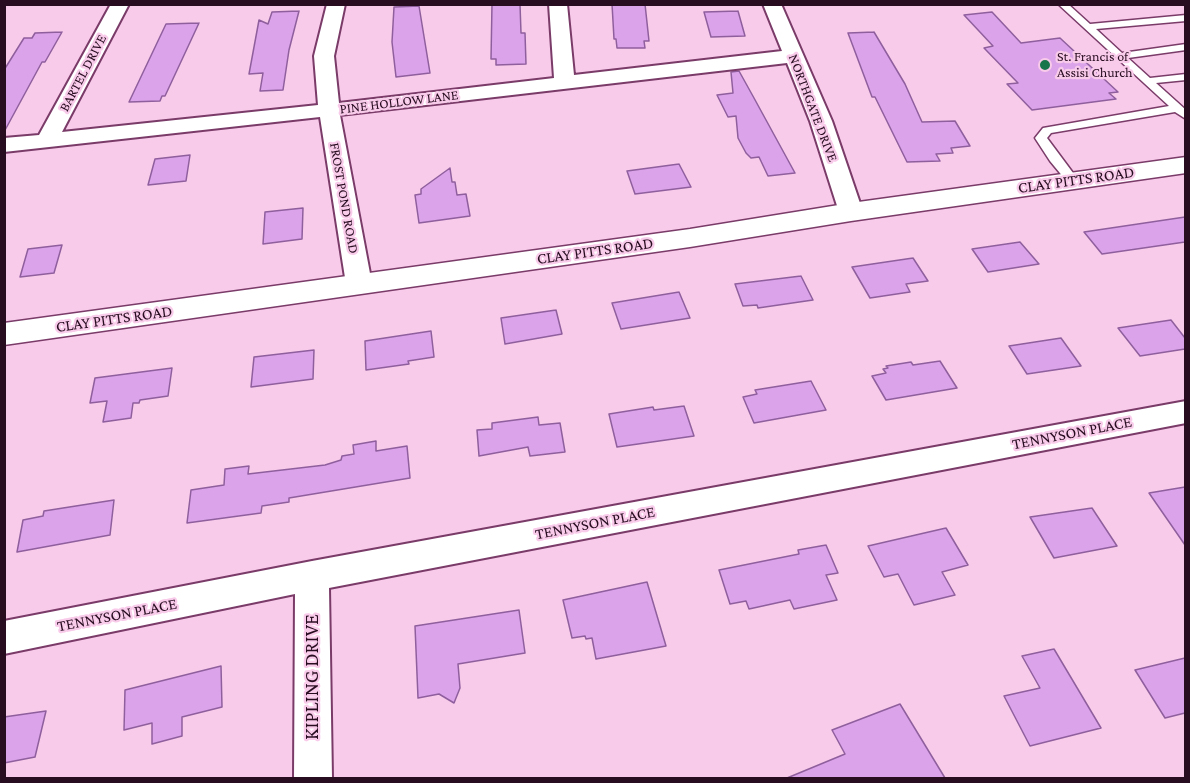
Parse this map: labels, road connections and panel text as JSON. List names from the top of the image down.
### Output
{
  "streets": {
    "street": [
      "BARTEL DRIVE",
      "PINE HOLLOW LANE",
      "NORTHGATE DRIVE",
      "CLAY PITTS ROAD",
      "FROST POND ROAD",
      "TENNYSON PLACE",
      "KIPLING DRIVE"
    ]
  },
  "crossings": [
    ["BARTEL DRIVE", "PINE HOLLOW LANE"],
    ["PINE HOLLOW LANE", "NORTHGATE DRIVE"],
    ["PINE HOLLOW LANE", "FROST POND ROAD"],
    ["NORTHGATE DRIVE", "CLAY PITTS ROAD"],
    ["CLAY PITTS ROAD", "FROST POND ROAD"],
    ["TENNYSON PLACE", "KIPLING DRIVE"]
  ],
  "places": ["St. Francis of Assisi Church"]
}
